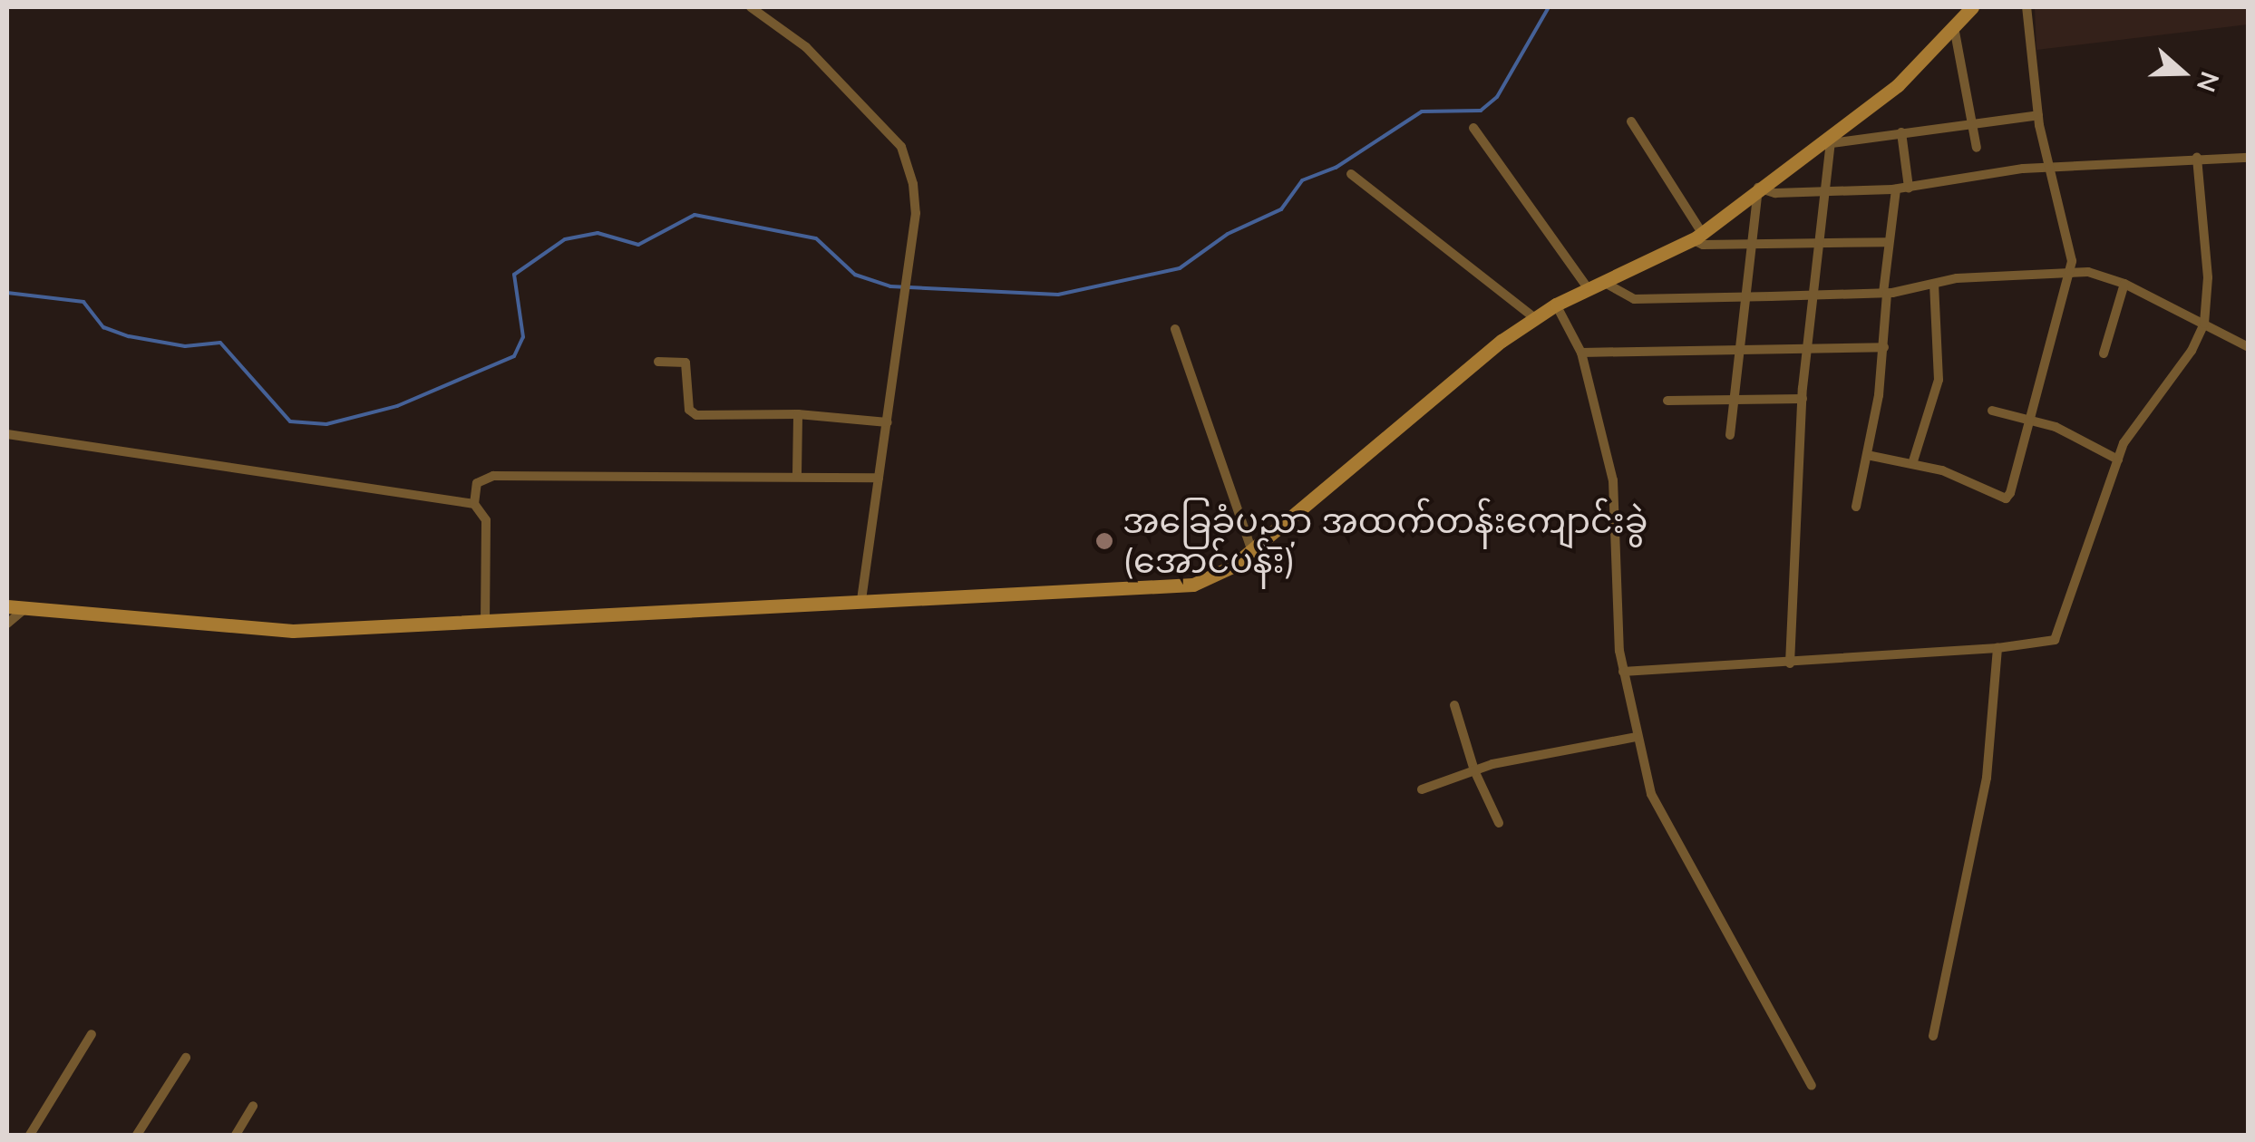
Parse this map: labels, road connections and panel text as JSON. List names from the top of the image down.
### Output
{
  "places": ["အခြေခံပညာ အထက်တန်းကျောင်းခွဲ (အောင်ပန်း)"],
  "north": "right"
}
